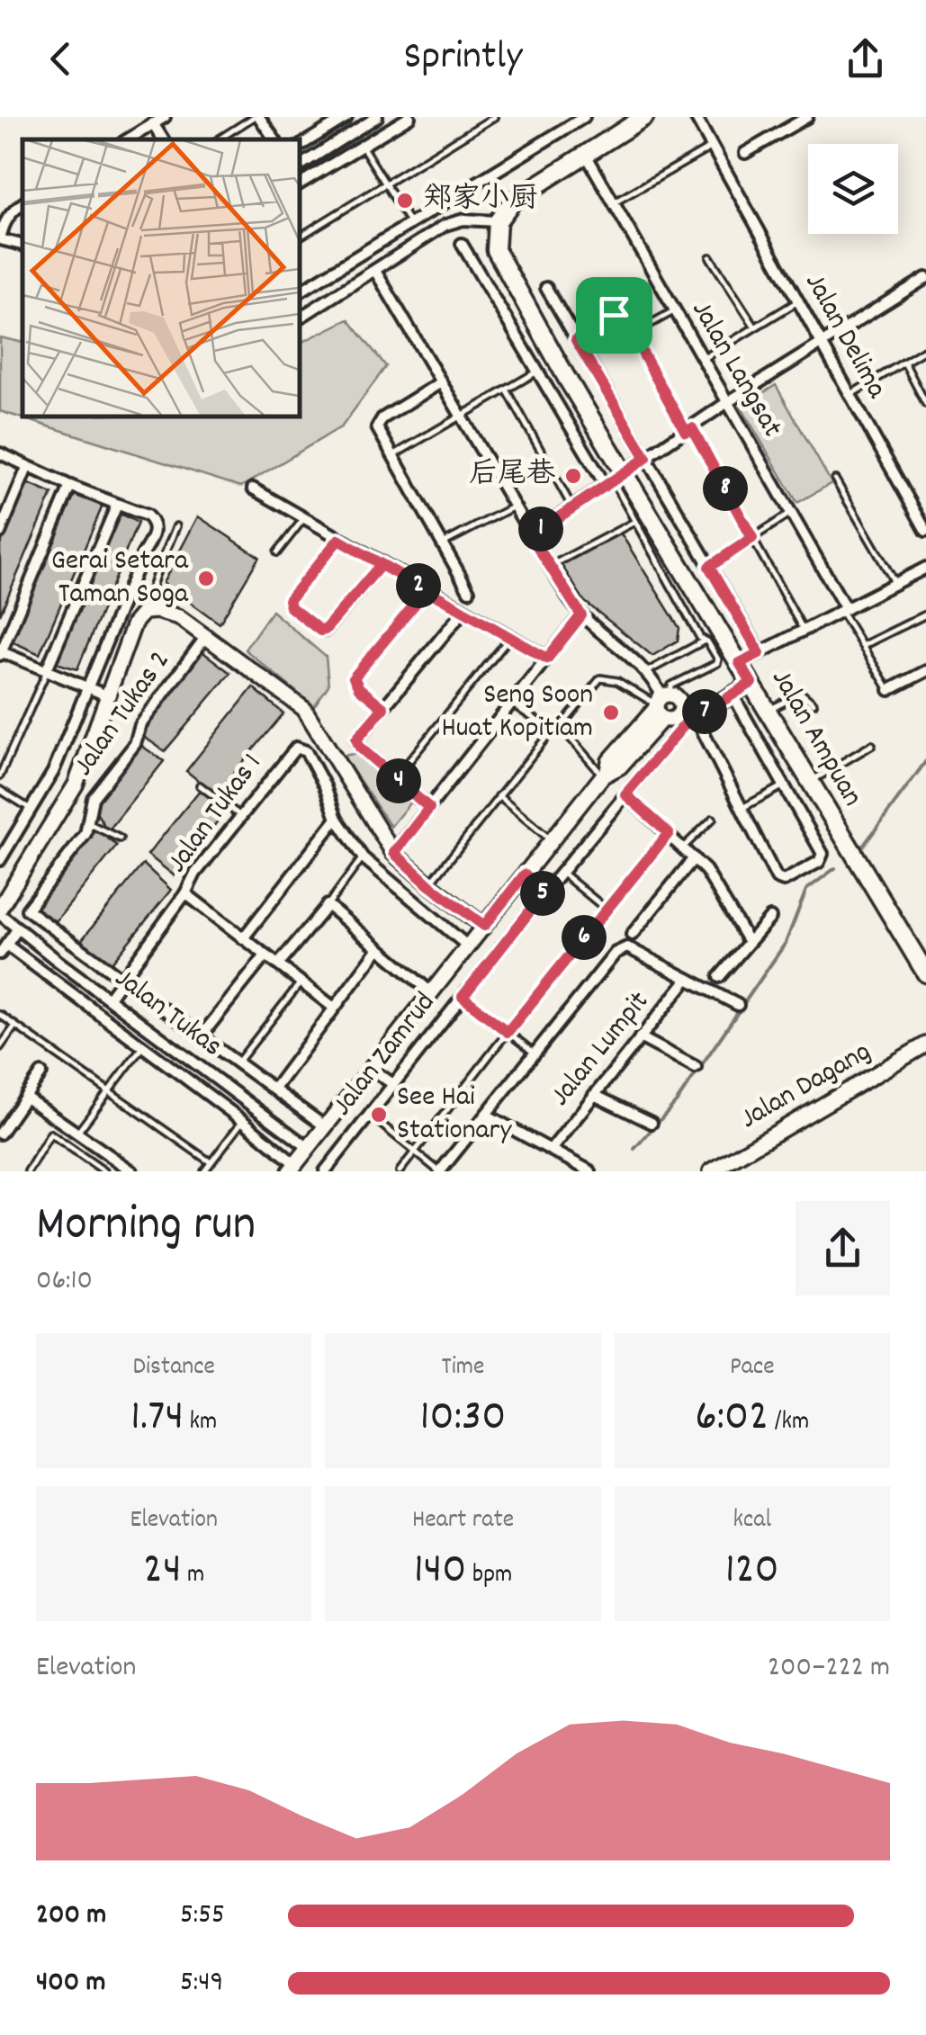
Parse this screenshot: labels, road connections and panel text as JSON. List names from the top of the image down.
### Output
{
  "streets": {
    "main road": ["Jalan Ampuan"],
    "street": [
      "Jalan Delima",
      "Jalan Langsat",
      "Jalan Tukas 2",
      "Jalan Tukas 1",
      "Jalan Tukas",
      "Jalan Lumpit",
      "Jalan Zamrud",
      "Jalan Dagang"
    ]
  },
  "crossings": [
    ["Jalan Tukas 2", "Jalan Tukas 1"],
    ["Jalan Ampuan", "Jalan Zamrud"],
    ["Jalan Tukas 1", "Jalan Tukas"]
  ],
  "places": [
    "郑家小厨",
    "后尾巷",
    "Gerai Setara Taman Soga",
    "Seng Soon Huat Kopitiam",
    "See Hai Stationary"
  ],
  "page": {
    "header": "Sprintly",
    "pins": [
      "8",
      "1",
      "2",
      "7",
      "4",
      "5",
      "6"
    ],
    "heading": ["Morning run", "06:10"],
    "stats": [
      ["Distance", "1.74 km"],
      ["Time", "10:30"],
      ["Pace", "6:02 /km"],
      ["Elevation", "24 m"],
      ["Heart rate", "140 bpm"],
      ["kcal", "120"]
    ],
    "chart": ["Elevation", "200–222 m"],
    "list": [
      {
        "name": "200 m",
        "note": "5:55"
      },
      {
        "name": "400 m",
        "note": "5:49"
      }
    ]
  }
}
